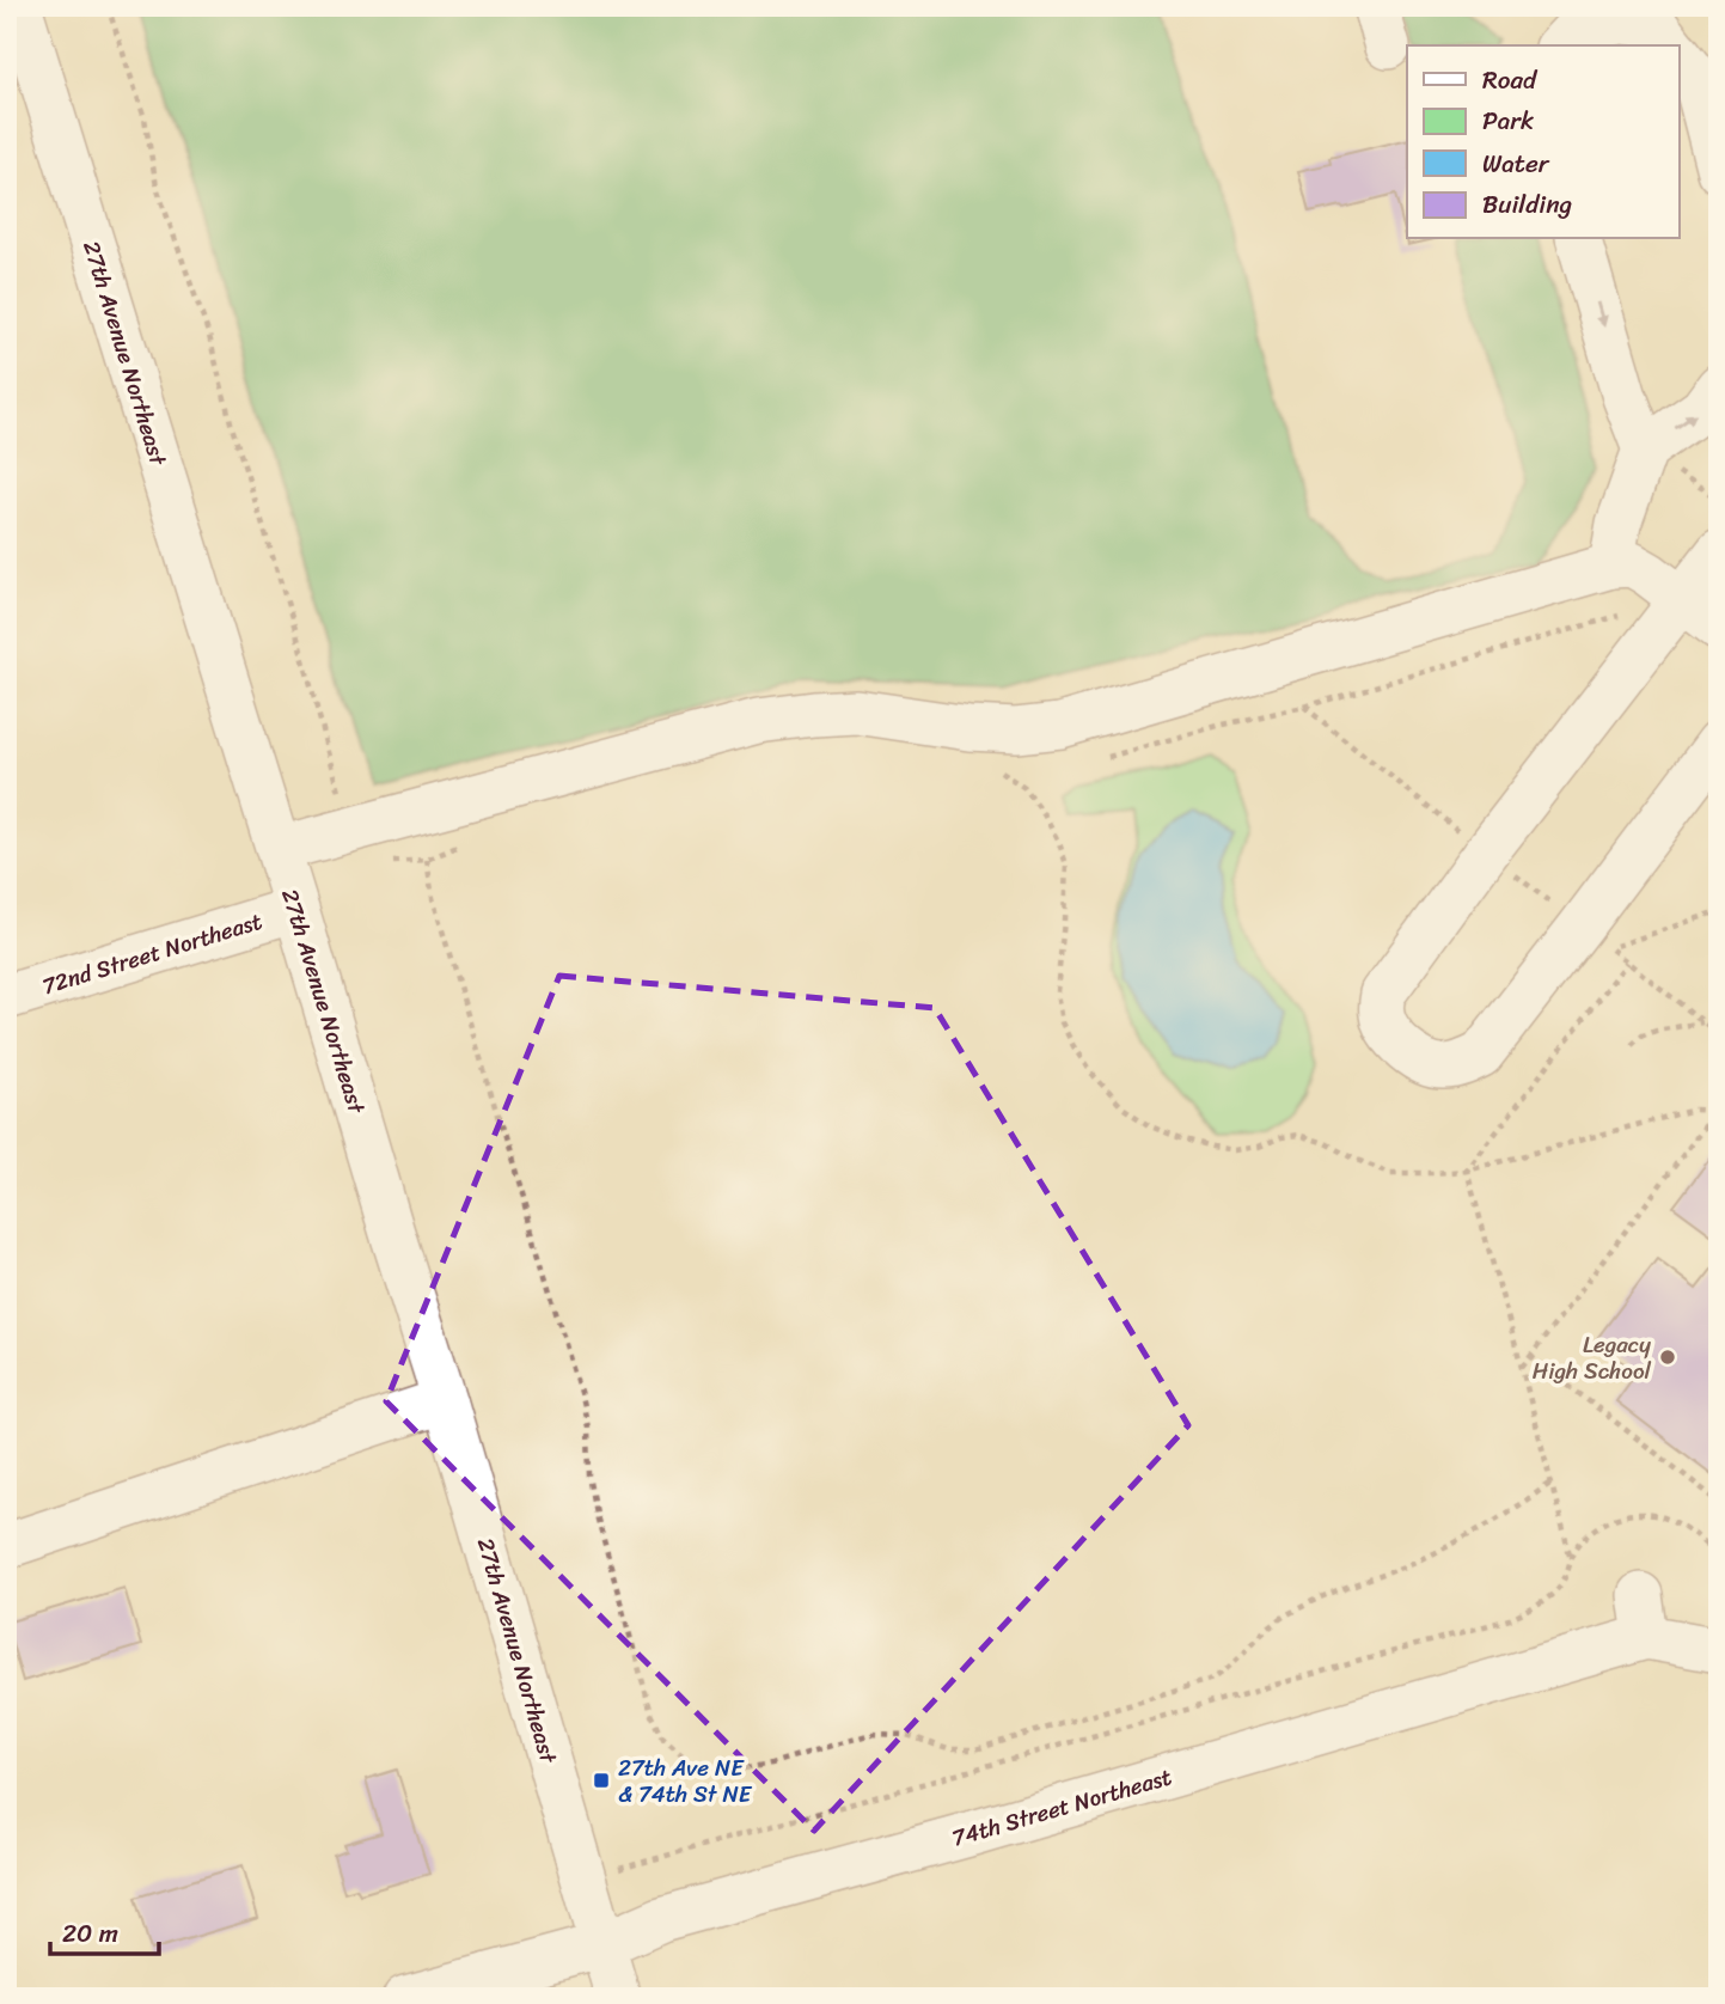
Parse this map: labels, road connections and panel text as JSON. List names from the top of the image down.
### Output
{
  "streets": {
    "street": ["27th Avenue Northeast", "72nd Street Northeast", "74th Street Northeast"]
  },
  "crossings": [
    ["27th Avenue Northeast", "72nd Street Northeast"],
    ["27th Avenue Northeast", "74th Street Northeast"]
  ],
  "places": {
    "other": ["Legacy High School"],
    "transit": ["27th Ave NE & 74th St NE"]
  },
  "legend": [
    "Road",
    "Park",
    "Water",
    "Building"
  ],
  "scale_bar": "20 m"
}
